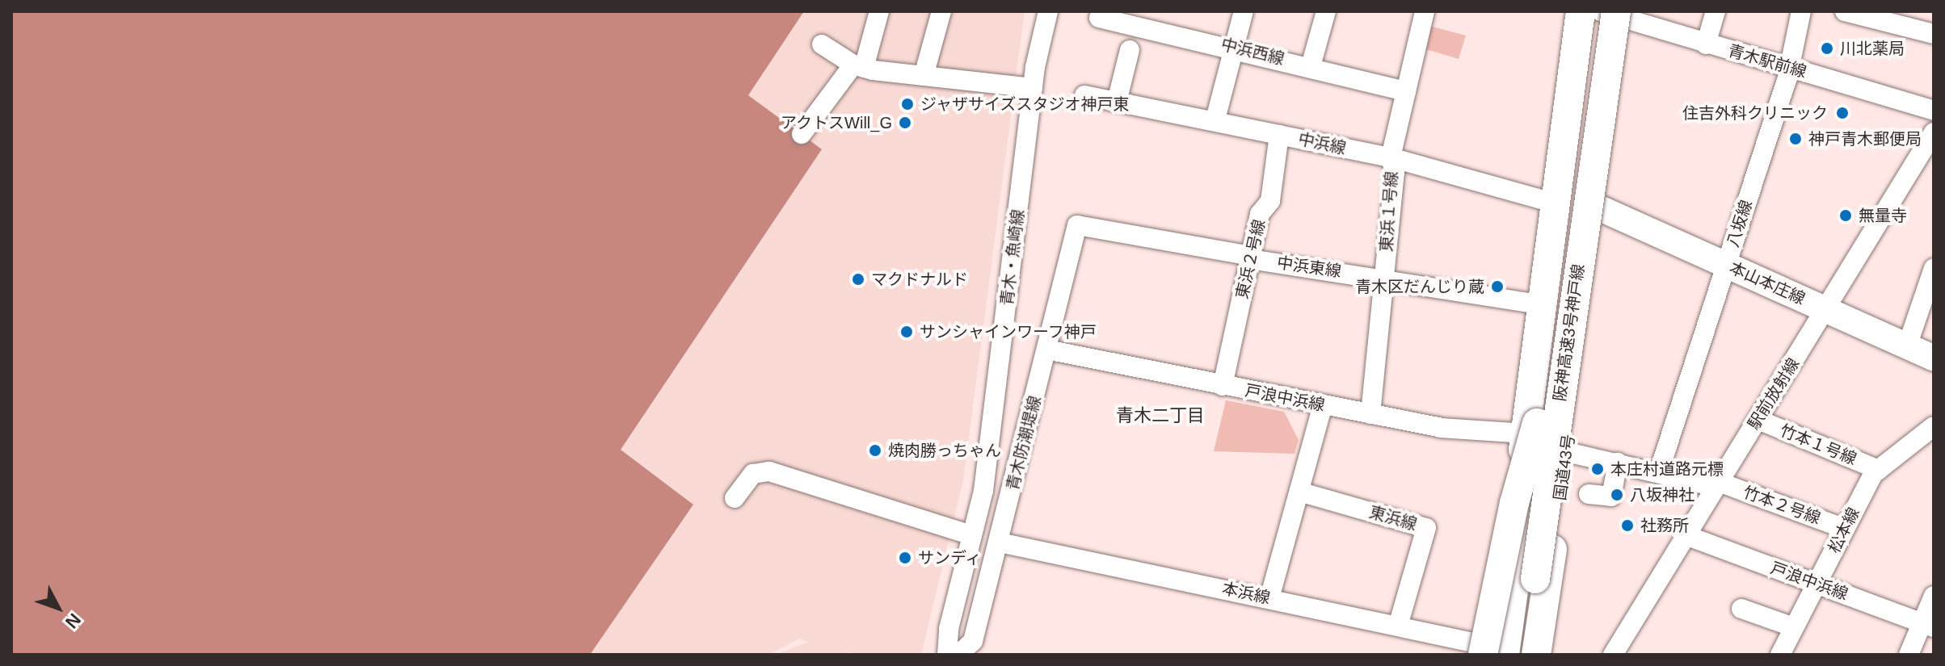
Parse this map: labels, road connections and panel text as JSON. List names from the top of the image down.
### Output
{
  "streets": {
    "highway": ["阪神高速3号神戸線", "国道43号"],
    "main road": ["本山本庄線"],
    "street": [
      "中浜西線",
      "青木駅前線",
      "中浜線",
      "東浜１号線",
      "八坂線",
      "青木・魚崎線",
      "東浜２号線",
      "中浜東線",
      "駅前放射線",
      "戸浪中浜線",
      "青木防潮堤線",
      "竹本１号線",
      "竹本２号線",
      "東浜線",
      "松本線",
      "本浜線"
    ]
  },
  "crossings": [
    ["中浜西線", "東浜１号線"],
    ["青木駅前線", "八坂線"],
    ["青木駅前線", "阪神高速3号神戸線"],
    ["青木駅前線", "国道43号"],
    ["中浜線", "東浜１号線"],
    ["中浜線", "東浜２号線"],
    ["東浜１号線", "中浜東線"],
    ["東浜１号線", "戸浪中浜線"],
    ["八坂線", "本山本庄線"],
    ["東浜２号線", "中浜東線"],
    ["東浜２号線", "戸浪中浜線"],
    ["中浜東線", "青木防潮堤線"],
    ["本山本庄線", "駅前放射線"],
    ["本山本庄線", "国道43号"],
    ["阪神高速3号神戸線", "戸浪中浜線"],
    ["阪神高速3号神戸線", "国道43号"],
    ["駅前放射線", "戸浪中浜線"],
    ["駅前放射線", "竹本１号線"],
    ["駅前放射線", "竹本２号線"],
    ["戸浪中浜線", "青木防潮堤線"],
    ["戸浪中浜線", "松本線"],
    ["青木防潮堤線", "本浜線"],
    ["竹本１号線", "松本線"],
    ["竹本２号線", "松本線"],
    ["東浜線", "本浜線"]
  ],
  "districts": ["青木二丁目"],
  "places": [
    "川北薬局",
    "ジャザサイズスタジオ神戸東",
    "住吉外科クリニック",
    "アクトスWill_G",
    "神戸青木郵便局",
    "無量寺",
    "マクドナルド",
    "青木区だんじり蔵",
    "サンシャインワーフ神戸",
    "焼肉勝っちゃん",
    "本庄村道路元標",
    "八坂神社",
    "社務所",
    "サンディ"
  ],
  "north": "bottom right"
}
